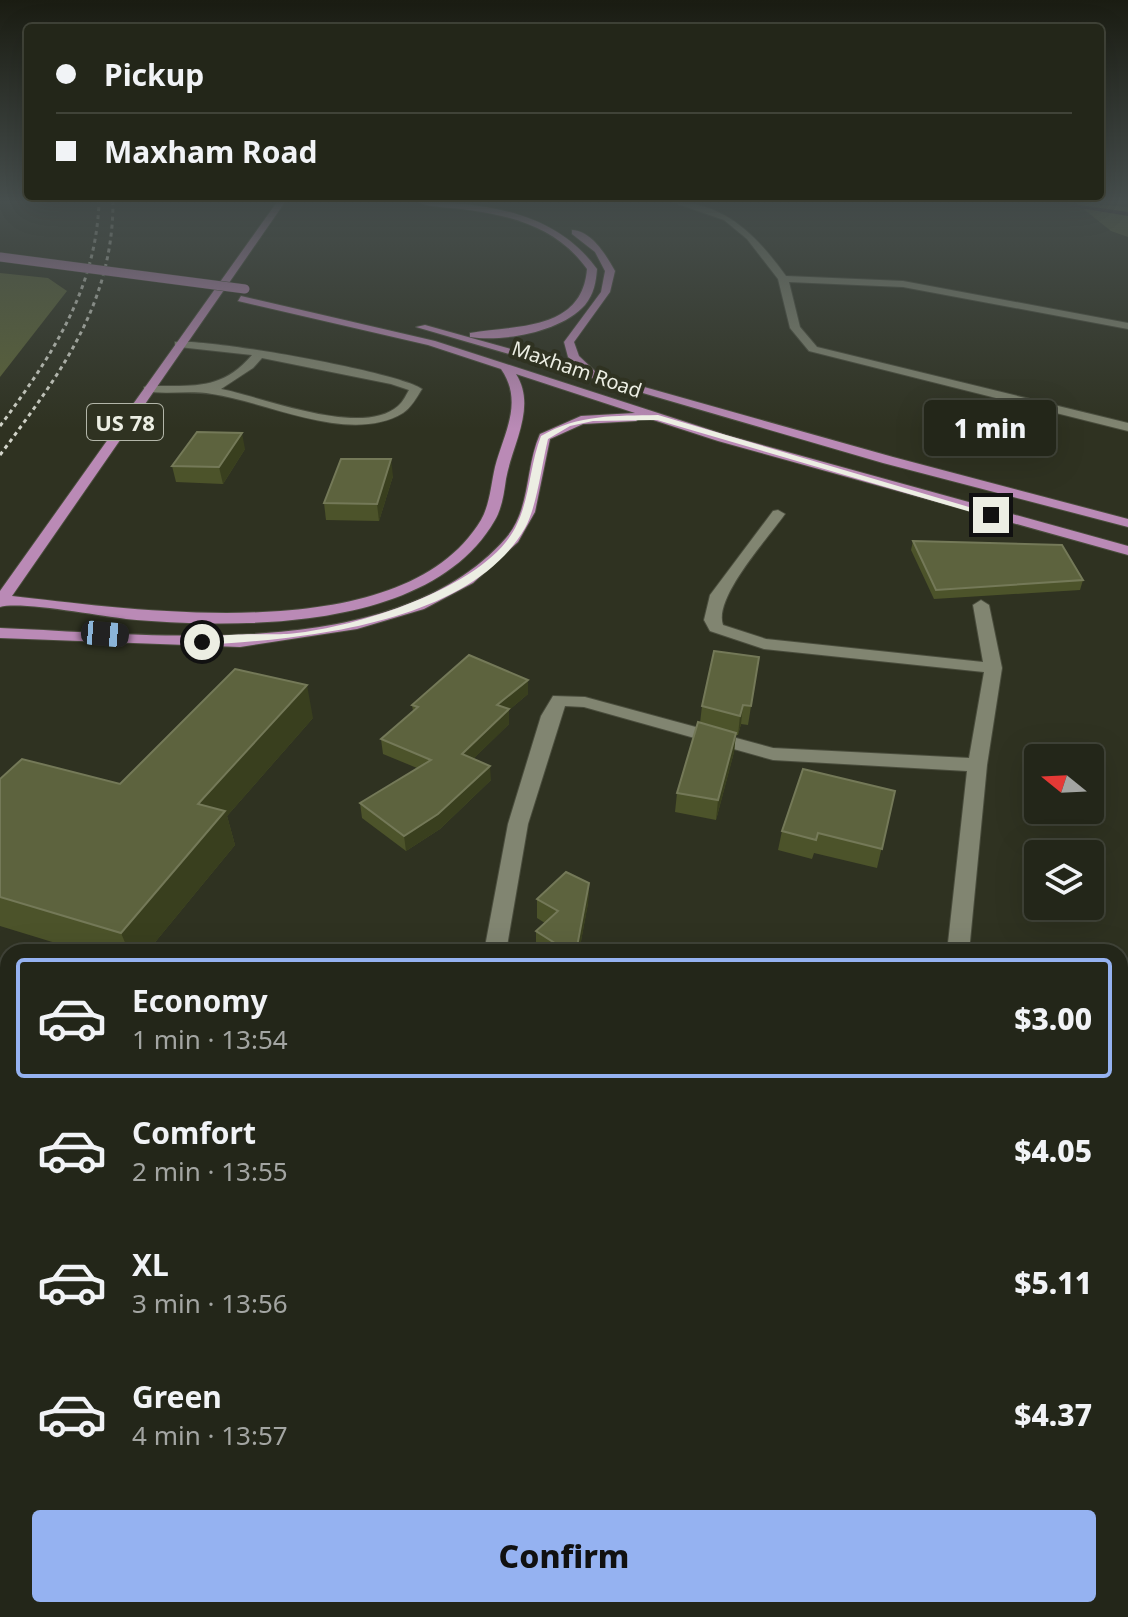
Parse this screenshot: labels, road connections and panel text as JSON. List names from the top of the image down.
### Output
{
  "streets": {
    "main road": ["Maxham Road", "US 78"]
  },
  "north": "left",
  "page": {
    "banner": ["Pickup", "Maxham Road"],
    "bubble": "1 min",
    "list": [
      {
        "name": "Economy",
        "note": "1 min · 13:54",
        "value": "$3.00"
      },
      {
        "name": "Comfort",
        "note": "2 min · 13:55",
        "value": "$4.05"
      },
      {
        "name": "XL",
        "note": "3 min · 13:56",
        "value": "$5.11"
      },
      {
        "name": "Green",
        "note": "4 min · 13:57",
        "value": "$4.37"
      }
    ],
    "buttons": "Confirm"
  }
}
